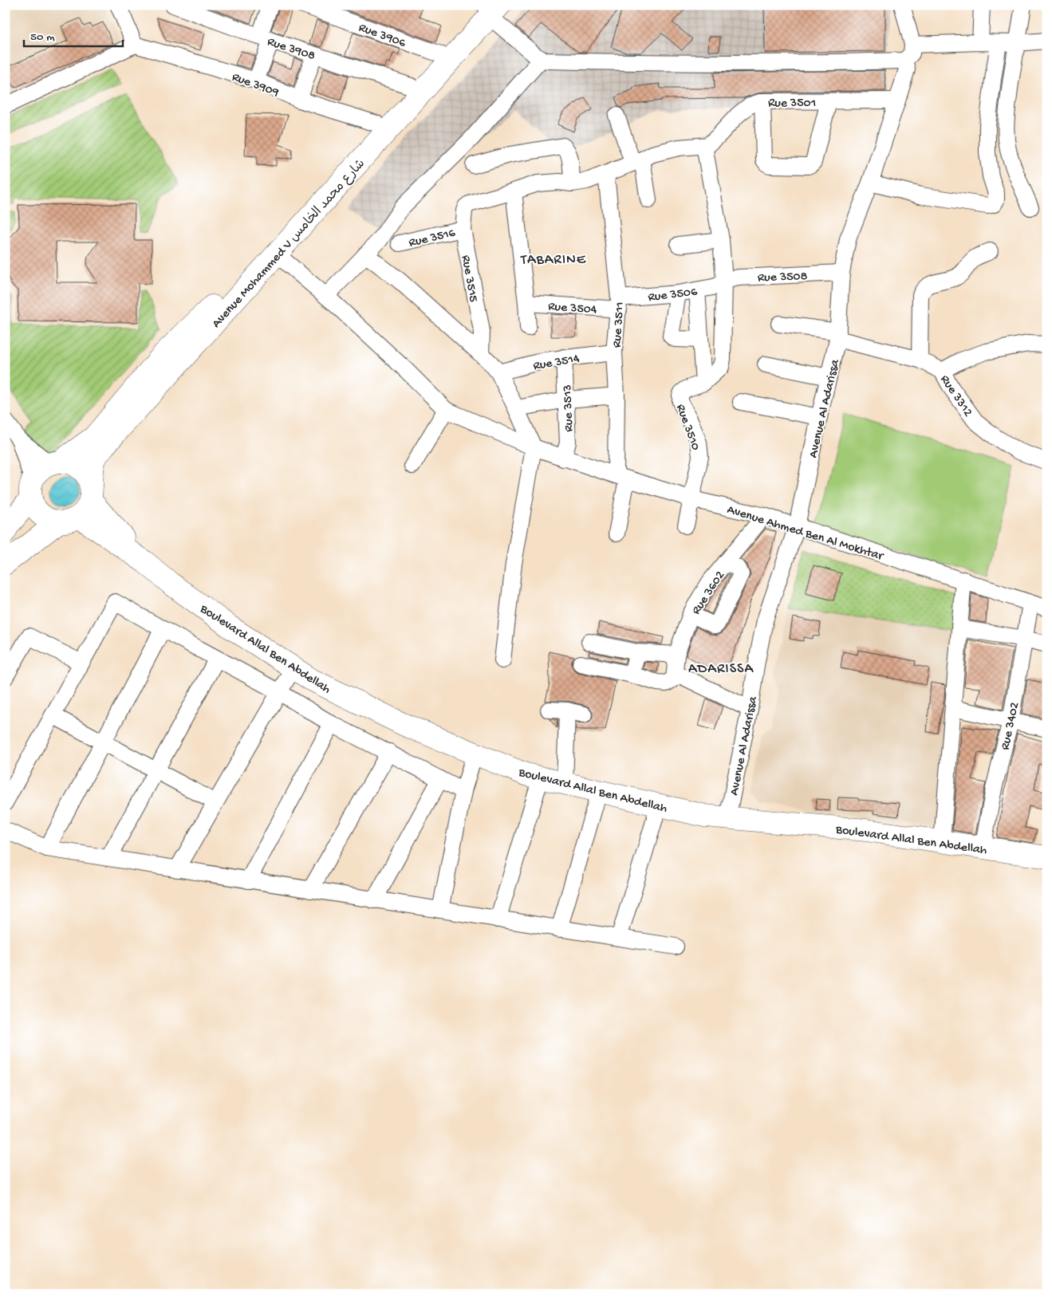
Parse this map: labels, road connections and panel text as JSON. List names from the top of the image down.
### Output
{
  "streets": {
    "main road": ["Avenue Mohammed V شارع محمد الخامس", "Boulevard Allal Ben Abdellah"],
    "street": [
      "Rue 3906",
      "Rue 3908",
      "Rue 3909",
      "Rue 3501",
      "Rue 3516",
      "Rue 3508",
      "Rue 3515",
      "Rue 3506",
      "Rue 3504",
      "Rue 3511",
      "Rue 3514",
      "Rue 3312",
      "Rue 3513",
      "Avenue Al Adarissa",
      "Rue 3510",
      "Avenue Ahmed Ben Al Mokhtar",
      "Rue 3602",
      "Rue 3402"
    ]
  },
  "crossings": [
    ["Rue 3906", "Avenue Mohammed V شارع محمد الخامس"],
    ["Rue 3908", "Avenue Mohammed V شارع محمد الخامس"],
    ["Rue 3909", "Avenue Mohammed V شارع محمد الخامس"],
    ["Rue 3501", "Avenue Al Adarissa"],
    ["Rue 3501", "Rue 3510"],
    ["Rue 3516", "Rue 3515"],
    ["Avenue Mohammed V شارع محمد الخامس", "Boulevard Allal Ben Abdellah"],
    ["Rue 3508", "Rue 3506"],
    ["Rue 3508", "Avenue Al Adarissa"],
    ["Rue 3508", "Rue 3510"],
    ["Rue 3506", "Rue 3504"],
    ["Rue 3506", "Rue 3511"],
    ["Rue 3506", "Rue 3510"],
    ["Rue 3504", "Rue 3511"],
    ["Rue 3511", "Rue 3514"],
    ["Rue 3511", "Avenue Ahmed Ben Al Mokhtar"],
    ["Rue 3514", "Rue 3513"],
    ["Rue 3312", "Avenue Al Adarissa"],
    ["Rue 3513", "Avenue Ahmed Ben Al Mokhtar"],
    ["Avenue Al Adarissa", "Avenue Ahmed Ben Al Mokhtar"],
    ["Avenue Al Adarissa", "Boulevard Allal Ben Abdellah"],
    ["Rue 3510", "Avenue Ahmed Ben Al Mokhtar"],
    ["Avenue Ahmed Ben Al Mokhtar", "Rue 3602"],
    ["Avenue Ahmed Ben Al Mokhtar", "Rue 3402"],
    ["Boulevard Allal Ben Abdellah", "Rue 3402"]
  ],
  "districts": ["TABARINE", "ADARISSA"],
  "scale_bar": "50 m"
}
